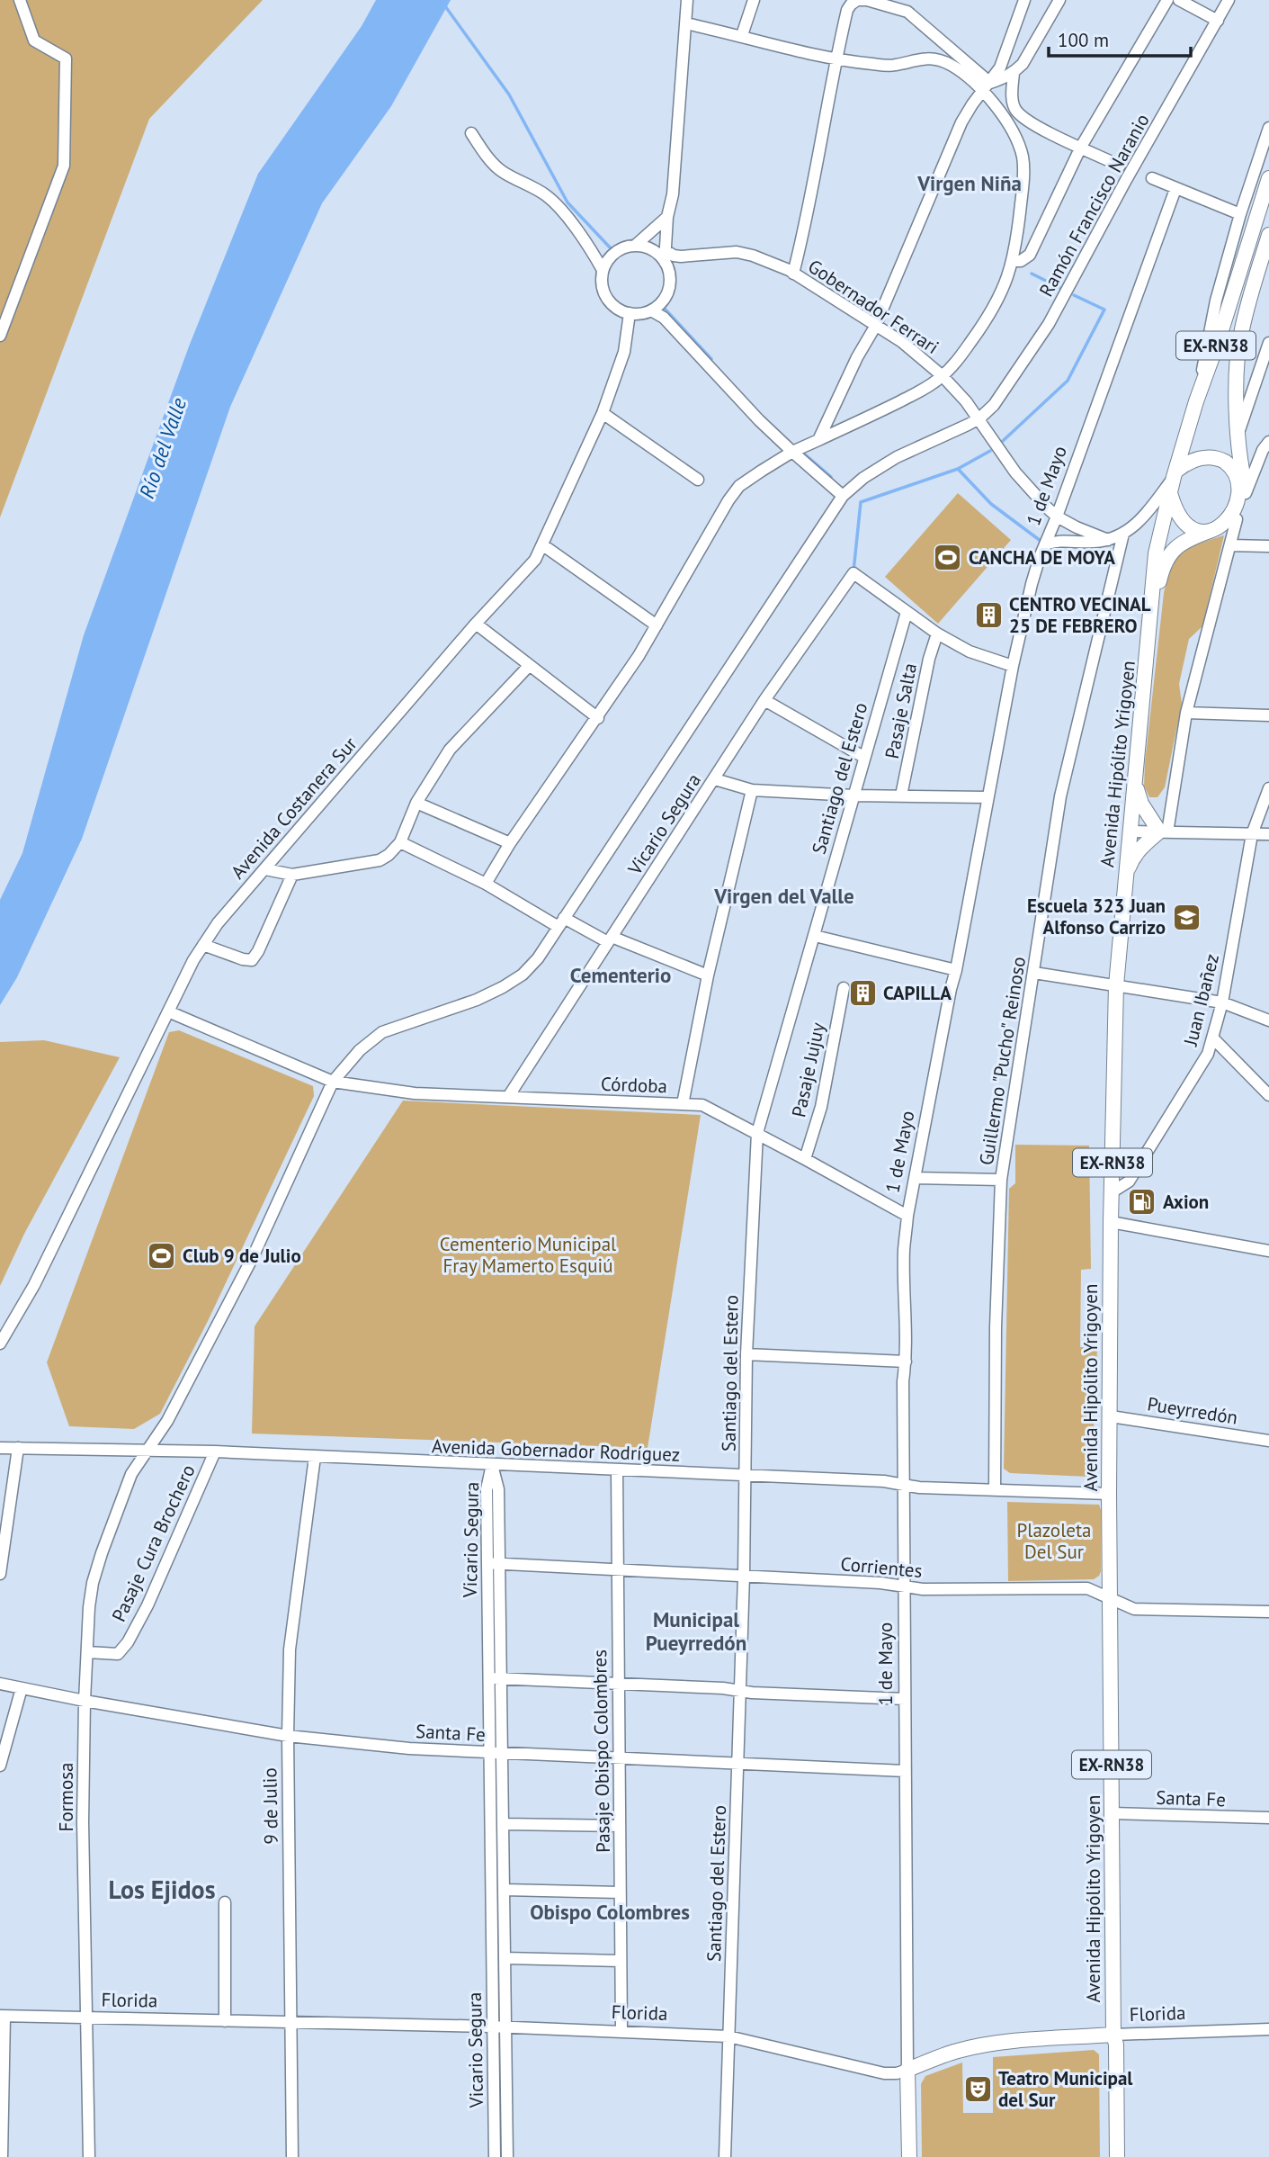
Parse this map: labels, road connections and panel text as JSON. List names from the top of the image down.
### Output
{
  "streets": {
    "main road": [
      "EX-RN38",
      "1 de Mayo",
      "Avenida Hipólito Yrigoyen",
      "Florida"
    ],
    "street": [
      "Ramón Francisco Naranio",
      "Gobernador Ferrari",
      "Pasaje Salta",
      "Santiago del Estero",
      "Avenida Costanera Sur",
      "Vicario Segura",
      "Juan Ibañez",
      "Guillermo \"Pucho\" Reinoso",
      "Pasaje Jujuy",
      "Córdoba",
      "Pueyrredón",
      "Avenida Gobernador Rodríguez",
      "Pasaje Cura Brochero",
      "Corrientes",
      "Santa Fe",
      "Pasaje Obispo Colombres",
      "Formosa",
      "9 de Julio"
    ]
  },
  "crossings": [
    ["Ramón Francisco Naranio", "Gobernador Ferrari"],
    ["Ramón Francisco Naranio", "Formosa"],
    ["Gobernador Ferrari", "1 de Mayo"],
    ["Gobernador Ferrari", "Avenida Costanera Sur"],
    ["Gobernador Ferrari", "Formosa"],
    ["EX-RN38", "Avenida Hipólito Yrigoyen"],
    ["1 de Mayo", "Córdoba"],
    ["1 de Mayo", "Avenida Gobernador Rodríguez"],
    ["1 de Mayo", "Corrientes"],
    ["1 de Mayo", "Santa Fe"],
    ["1 de Mayo", "Florida"],
    ["Avenida Hipólito Yrigoyen", "Juan Ibañez"],
    ["Avenida Hipólito Yrigoyen", "Pueyrredón"],
    ["Avenida Hipólito Yrigoyen", "Avenida Gobernador Rodríguez"],
    ["Avenida Hipólito Yrigoyen", "Corrientes"],
    ["Avenida Hipólito Yrigoyen", "Santa Fe"],
    ["Avenida Hipólito Yrigoyen", "Florida"],
    ["Santiago del Estero", "Vicario Segura"],
    ["Santiago del Estero", "Córdoba"],
    ["Santiago del Estero", "Avenida Gobernador Rodríguez"],
    ["Santiago del Estero", "Corrientes"],
    ["Santiago del Estero", "Santa Fe"],
    ["Santiago del Estero", "Florida"],
    ["Avenida Costanera Sur", "Córdoba"],
    ["Vicario Segura", "Córdoba"],
    ["Vicario Segura", "Avenida Gobernador Rodríguez"],
    ["Vicario Segura", "Corrientes"],
    ["Vicario Segura", "Santa Fe"],
    ["Vicario Segura", "Florida"],
    ["Guillermo \"Pucho\" Reinoso", "Avenida Gobernador Rodríguez"],
    ["Pasaje Jujuy", "Córdoba"],
    ["Córdoba", "Formosa"],
    ["Avenida Gobernador Rodríguez", "Pasaje Cura Brochero"],
    ["Avenida Gobernador Rodríguez", "Pasaje Obispo Colombres"],
    ["Avenida Gobernador Rodríguez", "Formosa"],
    ["Avenida Gobernador Rodríguez", "9 de Julio"],
    ["Pasaje Cura Brochero", "Formosa"],
    ["Corrientes", "Pasaje Obispo Colombres"],
    ["Santa Fe", "Pasaje Obispo Colombres"],
    ["Santa Fe", "Formosa"],
    ["Santa Fe", "9 de Julio"],
    ["Pasaje Obispo Colombres", "Florida"],
    ["Formosa", "Florida"],
    ["9 de Julio", "Florida"]
  ],
  "districts": [
    "Virgen Niña",
    "Virgen del Valle",
    "Cementerio",
    "Municipal Pueyrredón",
    "Los Ejidos",
    "Obispo Colombres"
  ],
  "water": ["Río del Valle"],
  "parks": ["Cementerio Municipal Fray Mamerto Esquiú", "Plazoleta Del Sur"],
  "places": {
    "sports": ["CANCHA DE MOYA", "Club 9 de Julio"],
    "building": ["CENTRO VECINAL 25 DE FEBRERO", "CAPILLA"],
    "school or university": ["Escuela 323 Juan Alfonso Carrizo"],
    "fuel station": ["Axion"],
    "theatre": ["Teatro Municipal del Sur"]
  },
  "scale_bar": "100 m"
}
